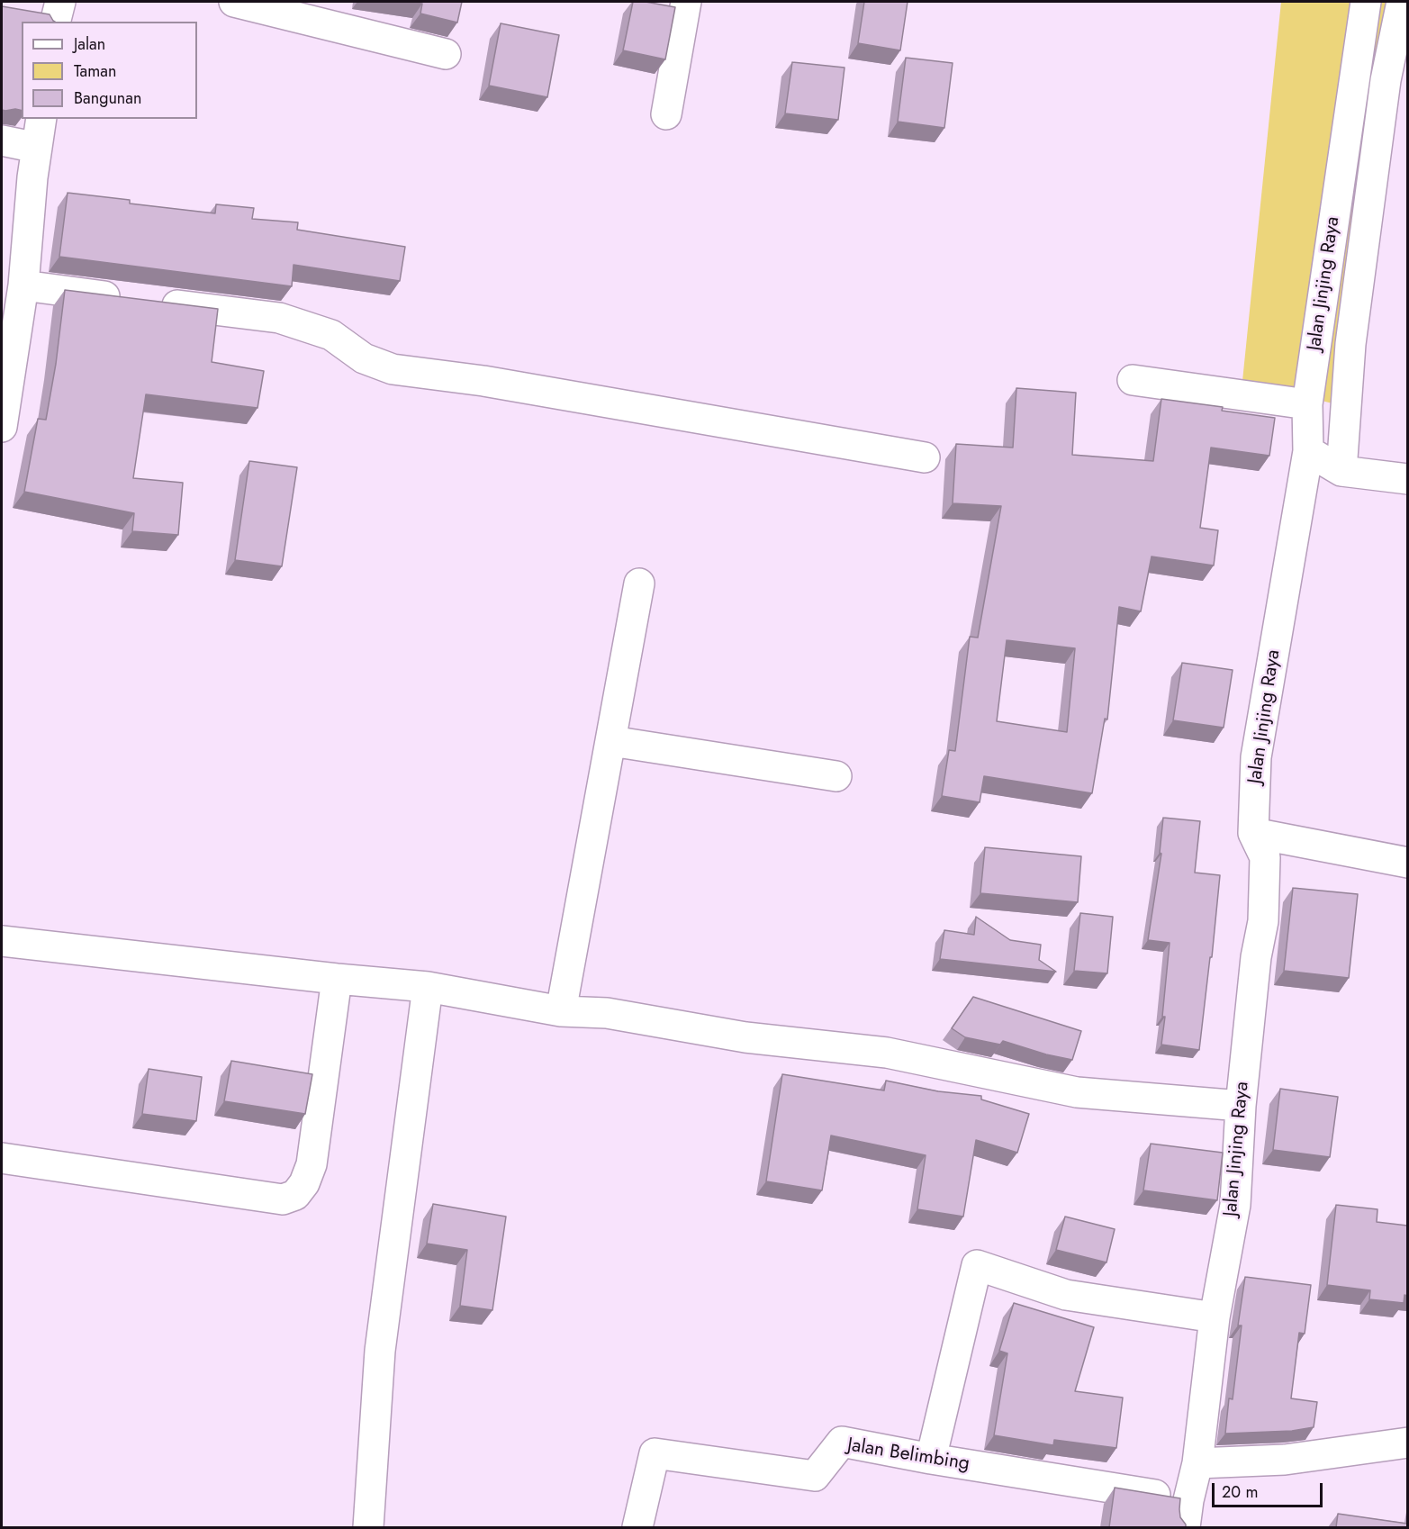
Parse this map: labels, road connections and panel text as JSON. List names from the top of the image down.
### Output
{
  "streets": {
    "street": ["Jalan Jinjing Raya", "Jalan Belimbing"]
  },
  "crossings": [
    ["Jalan Jinjing Raya", "Jalan Belimbing"]
  ],
  "legend": ["Jalan", "Taman", "Bangunan"],
  "scale_bar": "20 m"
}
